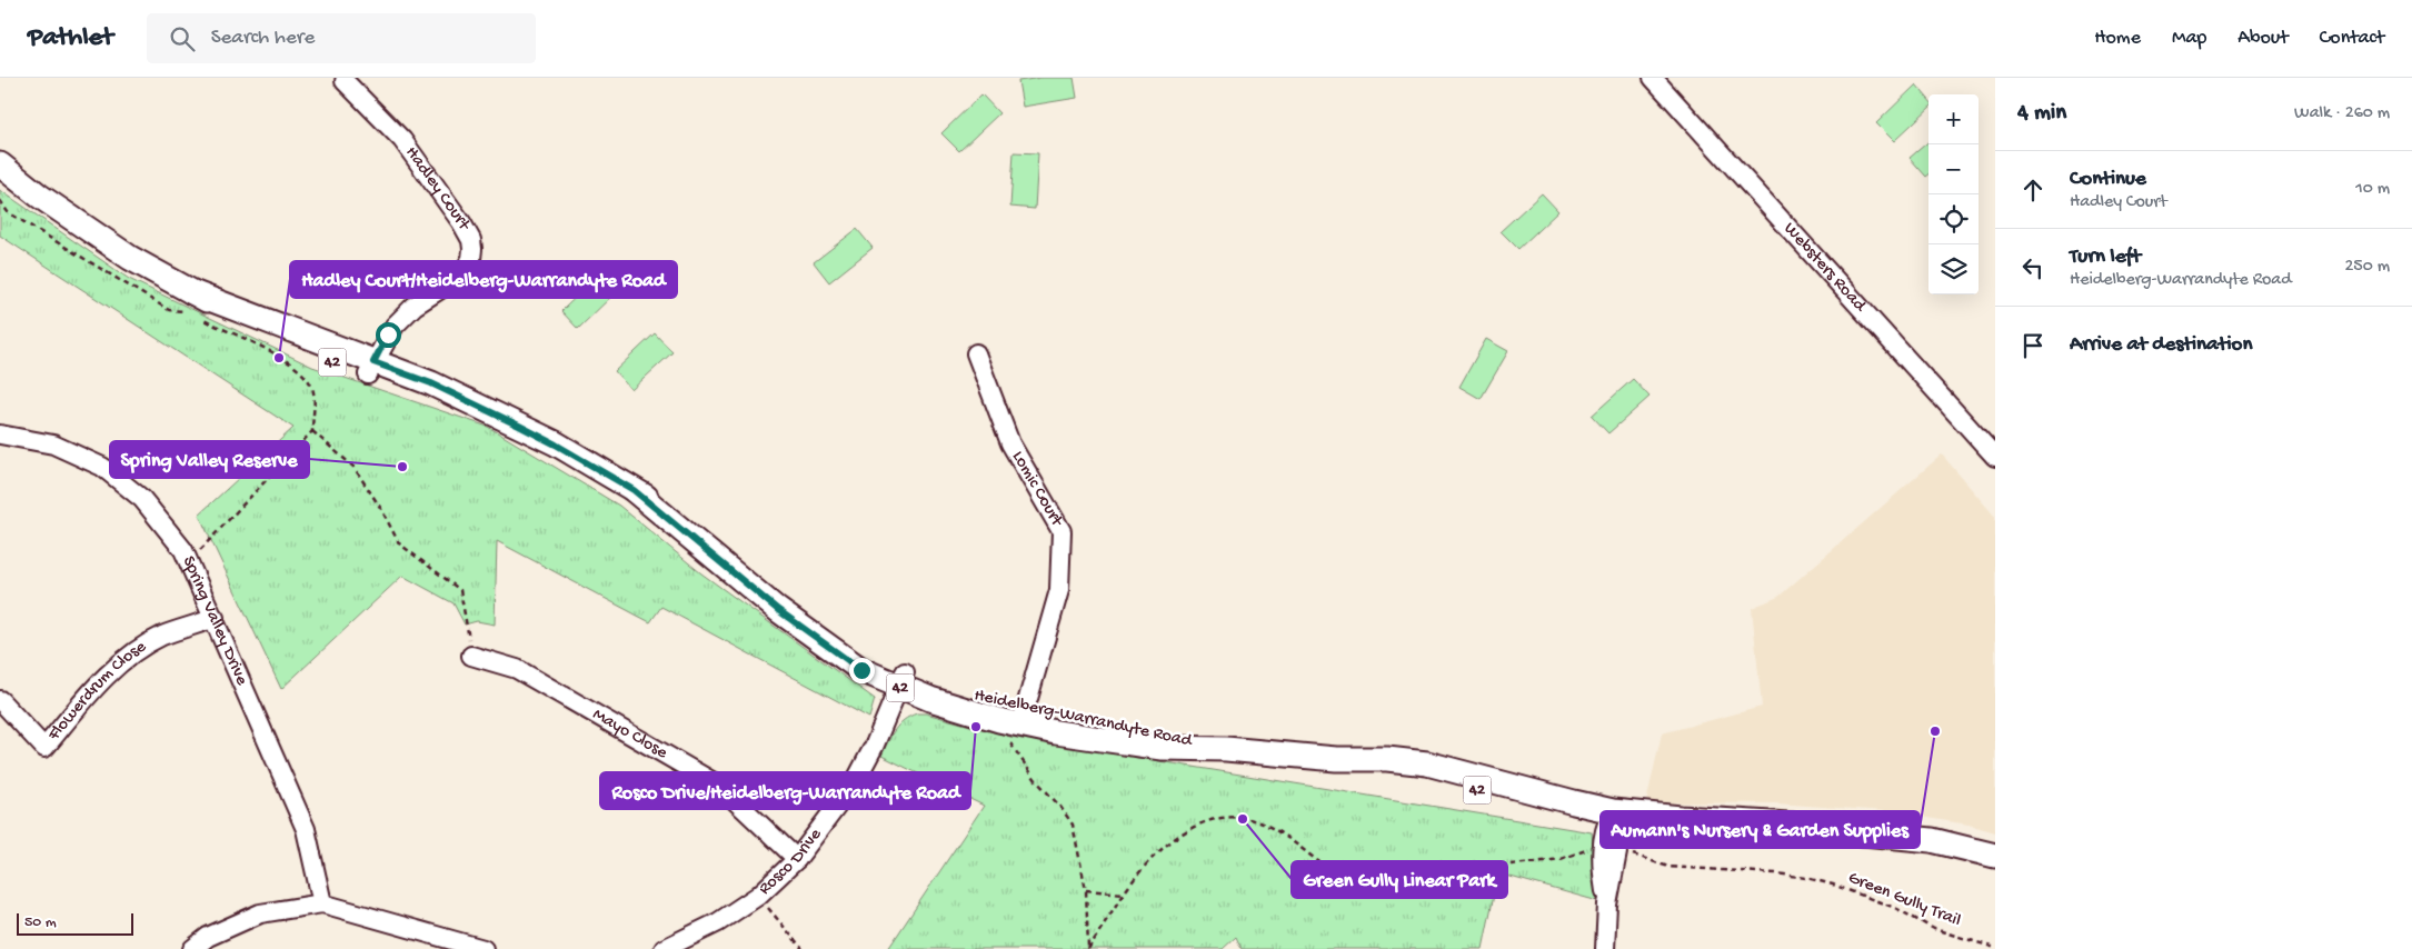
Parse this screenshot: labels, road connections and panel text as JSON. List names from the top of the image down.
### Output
{
  "streets": {
    "main road": ["42", "Heidelberg-Warrandyte Road"],
    "street": [
      "Hadley Court",
      "Websters Road",
      "Lomic Court",
      "Spring Valley Drive",
      "Flowerdrum Close",
      "Mayo Close",
      "Rosco Drive"
    ],
    "path": ["Green Gully Trail"]
  },
  "crossings": [
    ["Hadley Court", "Heidelberg-Warrandyte Road"],
    ["Lomic Court", "Heidelberg-Warrandyte Road"],
    ["Spring Valley Drive", "Flowerdrum Close"],
    ["Heidelberg-Warrandyte Road", "Rosco Drive"],
    ["Mayo Close", "Rosco Drive"]
  ],
  "places": [
    "Hadley Court/Heidelberg-Warrandyte Road",
    "Spring Valley Reserve",
    "Rosco Drive/Heidelberg-Warrandyte Road",
    "Aumann's Nursery & Garden Supplies",
    "Green Gully Linear Park"
  ],
  "scale_bar": "50 m",
  "page": {
    "header": "Pathlet",
    "search": "Search here",
    "nav": [
      "Home",
      "Map",
      "About",
      "Contact"
    ],
    "heading": ["4 min", "Walk · 260 m"],
    "map_buttons": ["+", "−"],
    "list": [
      ["Continue", "Hadley Court", "10 m"],
      ["Turn left", "Heidelberg-Warrandyte Road", "250 m"],
      "Arrive at destination"
    ],
    "scale": "50 m"
  }
}
